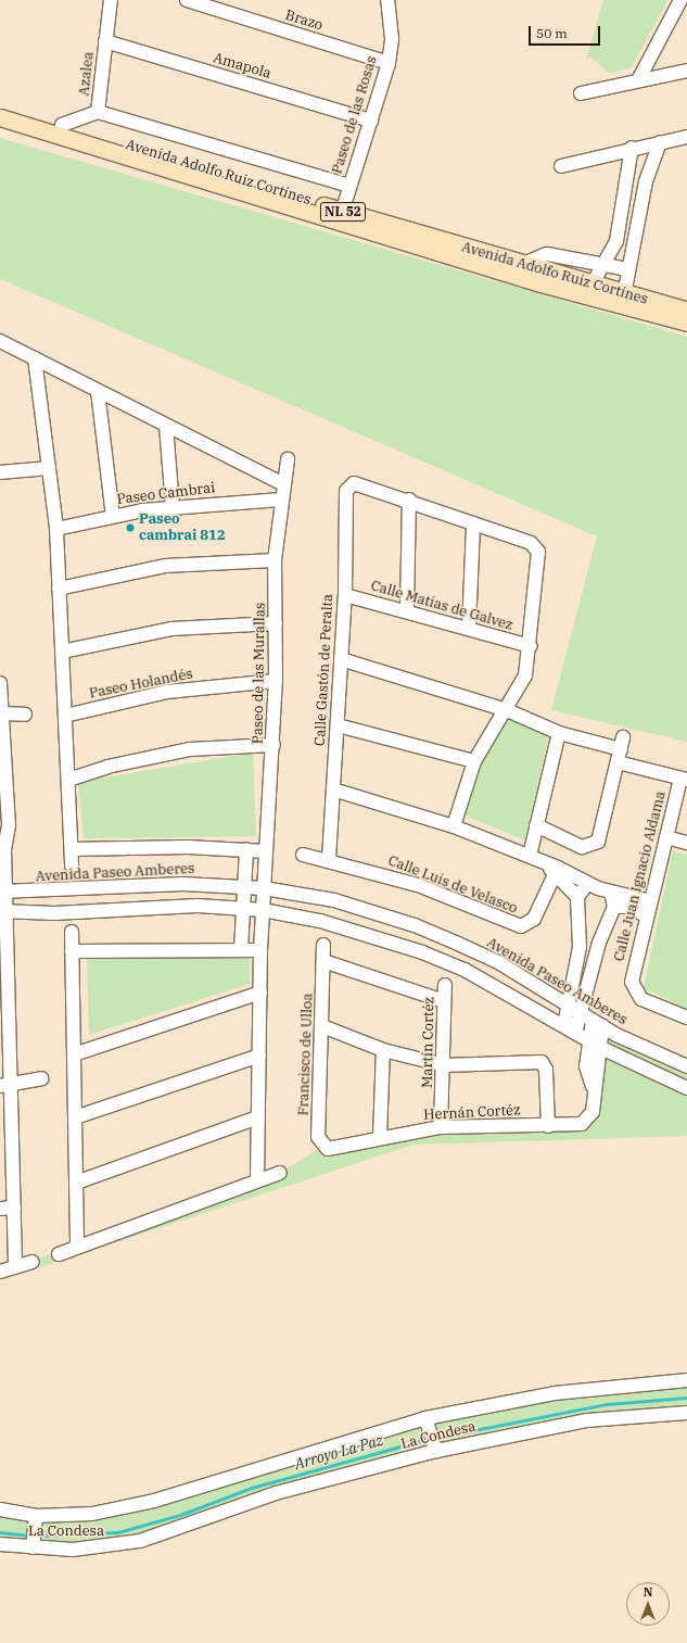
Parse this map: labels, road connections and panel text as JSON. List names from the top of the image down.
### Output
{
  "streets": {
    "main road": ["Avenida Adolfo Ruiz Cortínes", "NL 52"],
    "street": [
      "Brazo",
      "Amapola",
      "Azalea",
      "Paseo de las Rosas",
      "Paseo Cambrai",
      "Calle Matias de Galvez",
      "Calle Gastón de Peralta",
      "Paseo de las Murallas",
      "Paseo Holandés",
      "Avenida Paseo Amberes",
      "Calle Juan Ignacio Aldama",
      "Calle Luis de Velasco",
      "Martín Cortéz",
      "Francisco de Ulloa",
      "Hernán Cortéz",
      "La Condesa"
    ]
  },
  "crossings": [
    ["Brazo", "Paseo de las Rosas"],
    ["Amapola", "Azalea"],
    ["Amapola", "Paseo de las Rosas"],
    ["Azalea", "Avenida Adolfo Ruiz Cortínes"],
    ["Paseo de las Rosas", "Avenida Adolfo Ruiz Cortínes"],
    ["Paseo Cambrai", "Paseo de las Murallas"],
    ["Calle Matias de Galvez", "Calle Gastón de Peralta"],
    ["Calle Gastón de Peralta", "Calle Luis de Velasco"],
    ["Paseo de las Murallas", "Paseo Holandés"],
    ["Paseo de las Murallas", "Avenida Paseo Amberes"],
    ["Martín Cortéz", "Hernán Cortéz"],
    ["Francisco de Ulloa", "Hernán Cortéz"]
  ],
  "water": ["Arroyo La Paz"],
  "places": ["Paseo cambrai 812"],
  "scale_bar": "50 m",
  "north": "top"
}
